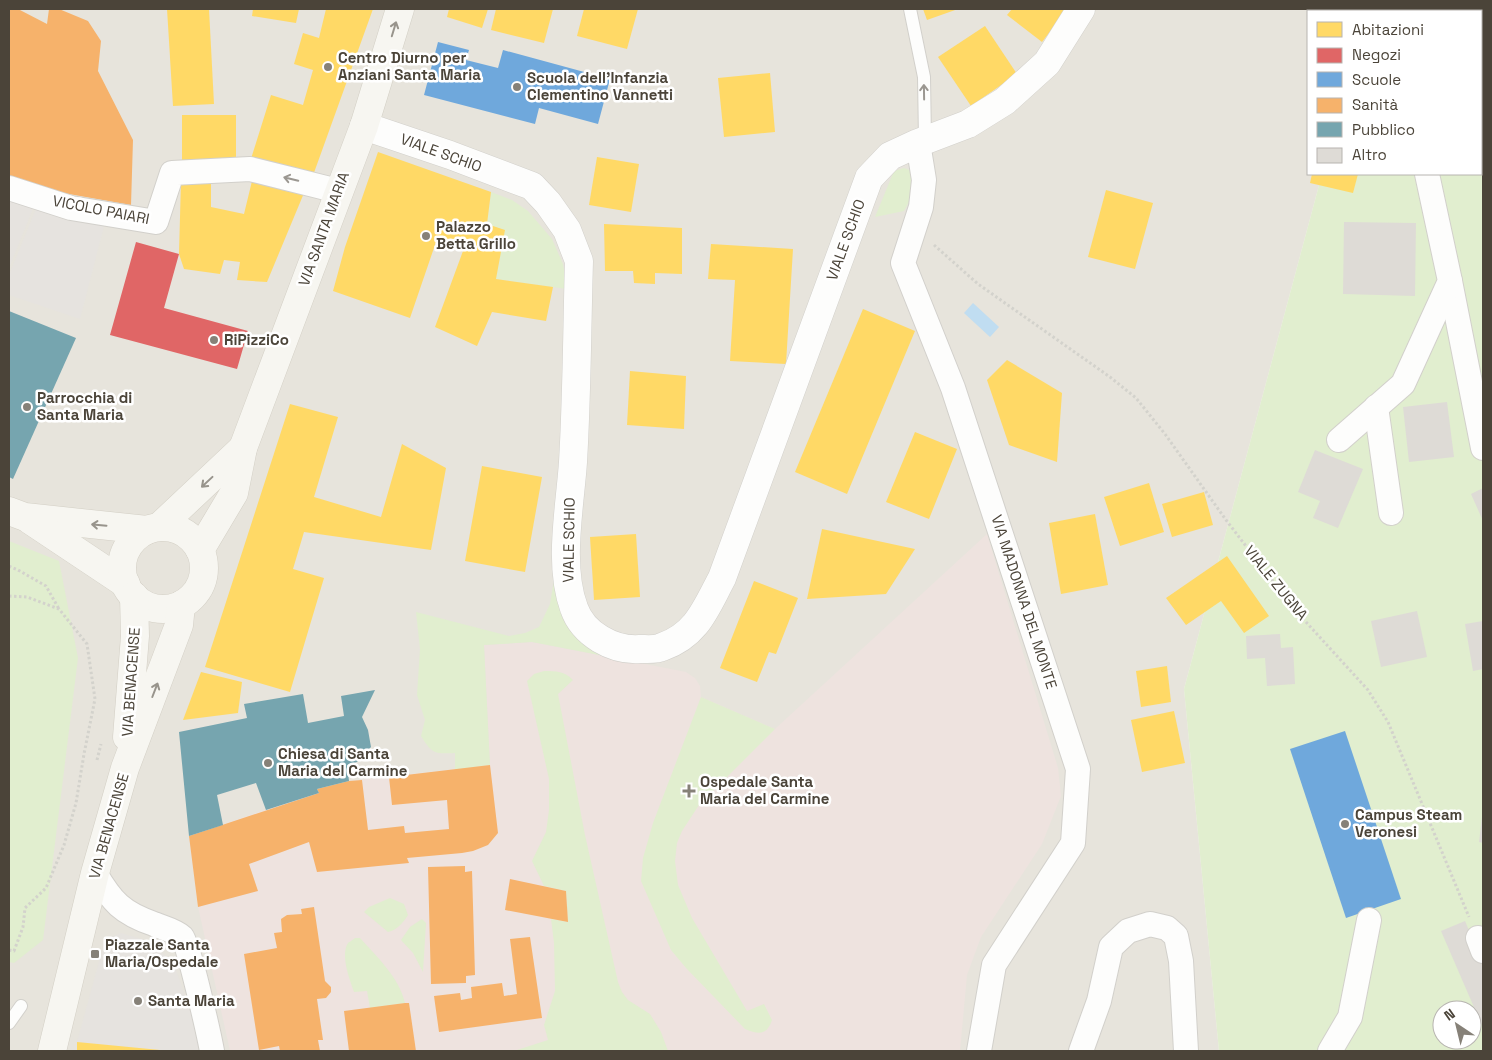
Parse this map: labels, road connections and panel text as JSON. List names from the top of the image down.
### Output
{
  "streets": {
    "main road": ["VIA SANTA MARIA", "VIA BENACENSE"],
    "street": ["VIALE SCHIO", "VICOLO PAIARI", "VIA MADONNA DEL MONTE"],
    "path": ["VIALE ZUGNA"]
  },
  "crossings": [
    ["VIALE SCHIO", "VIA SANTA MARIA"],
    ["VIALE SCHIO", "VIA MADONNA DEL MONTE"],
    ["VICOLO PAIARI", "VIA SANTA MARIA"],
    ["VIA SANTA MARIA", "VIA BENACENSE"],
    ["VIALE ZUGNA", "VIA MADONNA DEL MONTE"]
  ],
  "one_way": ["VICOLO PAIARI"],
  "places": {
    "other": [
      "Centro Diurno per Anziani Santa Maria",
      "Scuola dell'Infanzia Clementino Vannetti",
      "Palazzo Betta Grillo",
      "RiPizziCo",
      "Parrocchia di Santa Maria",
      "Chiesa di Santa Maria del Carmine",
      "Campus Steam Veronesi",
      "Santa Maria"
    ],
    "health": ["Ospedale Santa Maria del Carmine"],
    "transit": ["Piazzale Santa Maria/Ospedale"]
  },
  "legend": [
    "Abitazioni",
    "Negozi",
    "Scuole",
    "Sanità",
    "Pubblico",
    "Altro"
  ],
  "north": "top left"
}
